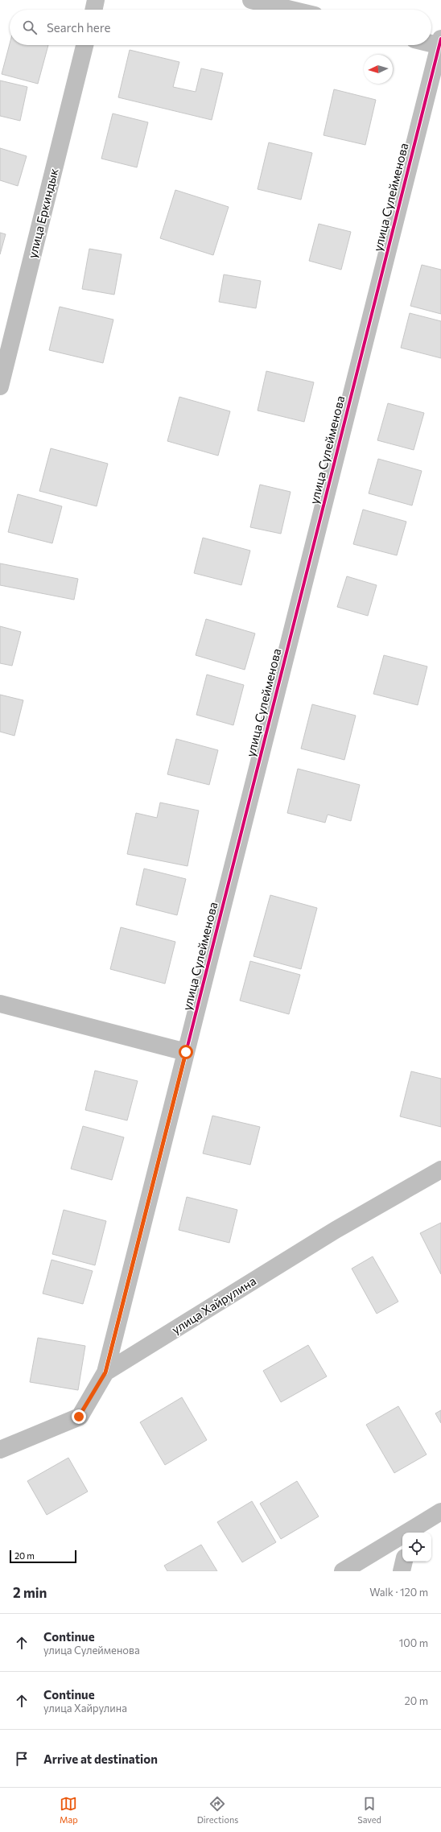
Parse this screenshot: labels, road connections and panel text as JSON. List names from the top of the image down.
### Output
{
  "streets": {
    "street": ["улица Сулейменова", "улица Еркиндык", "улица Хайрулина"]
  },
  "crossings": [
    ["улица Сулейменова", "улица Хайрулина"]
  ],
  "scale_bar": "20 m",
  "north": "left",
  "page": {
    "search": "Search here",
    "scale": "20 m",
    "heading": ["2 min", "Walk · 120 m"],
    "list": [
      ["Continue", "улица Сулейменова", "100 m"],
      ["Continue", "улица Хайрулина", "20 m"],
      "Arrive at destination"
    ],
    "nav": ["Map", "Directions", "Saved"]
  }
}
